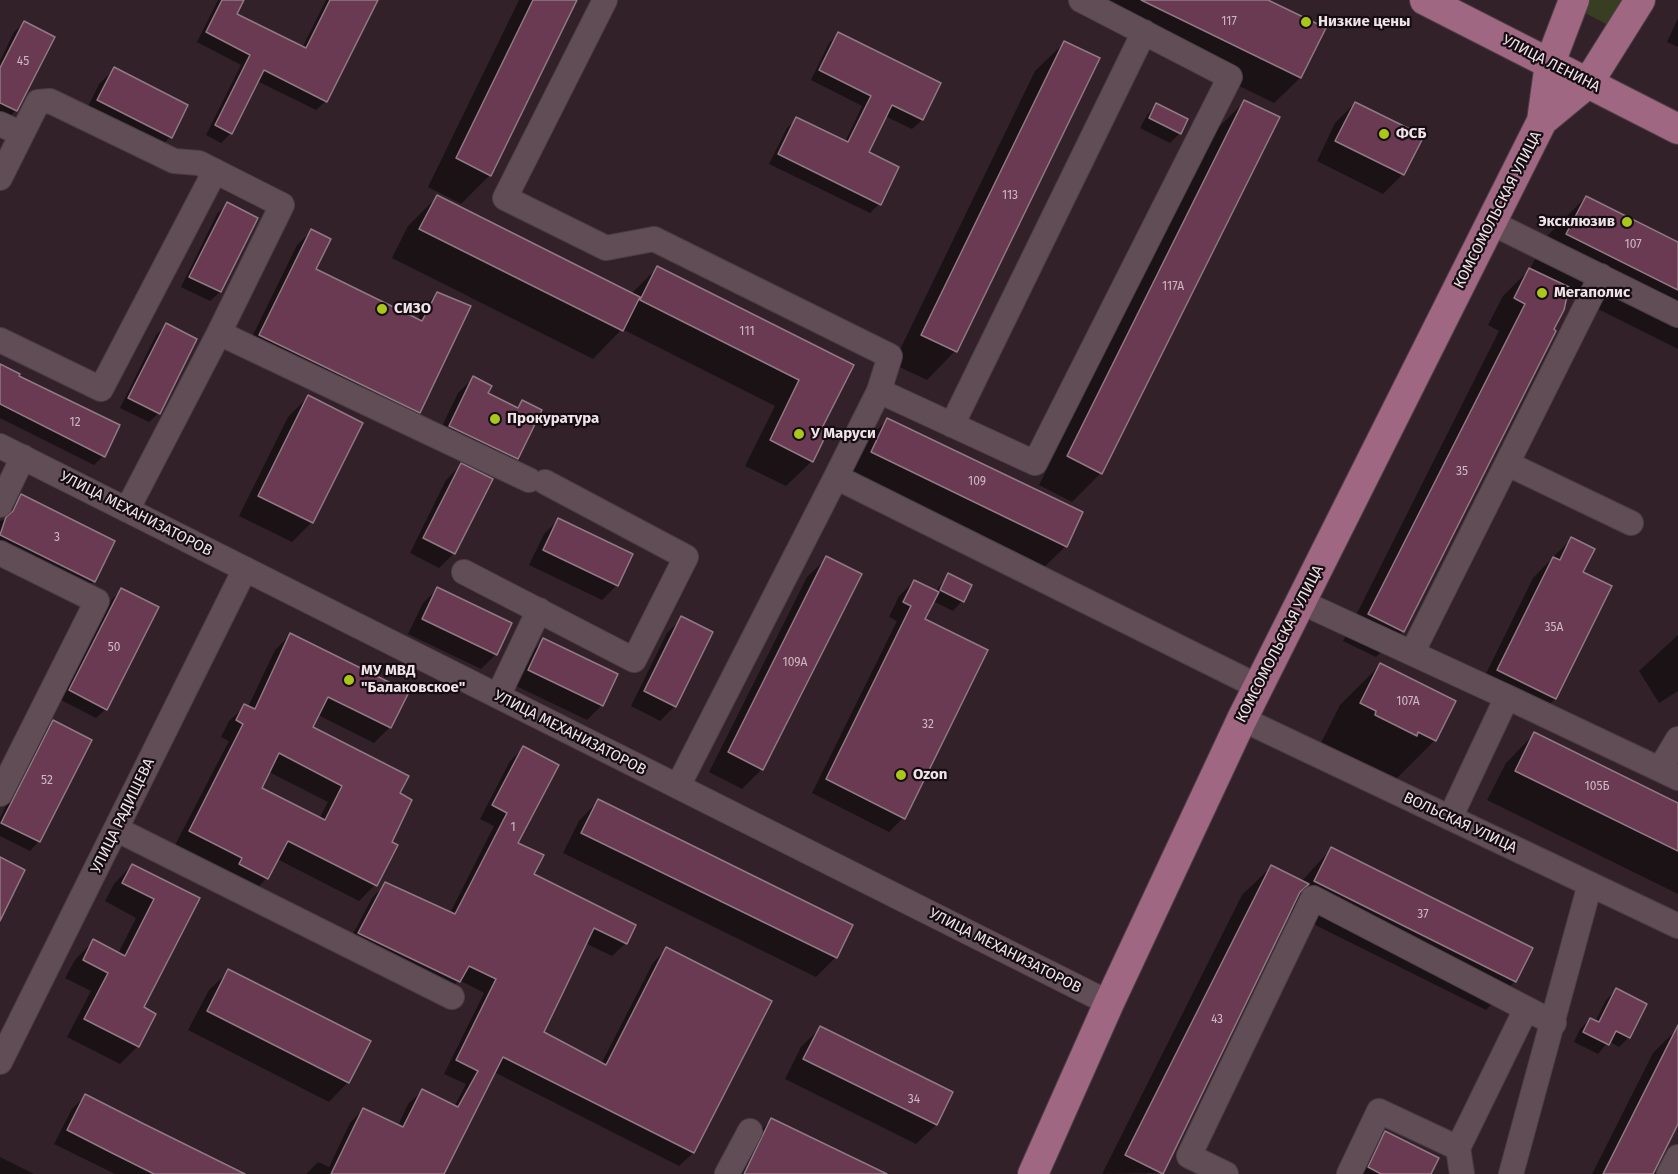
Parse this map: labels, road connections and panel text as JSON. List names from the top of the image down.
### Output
{
  "streets": {
    "main road": ["УЛИЦА ЛЕНИНА", "КОМСОМОЛЬСКАЯ УЛИЦА"],
    "street": ["УЛИЦА МЕХАНИЗАТОРОВ", "УЛИЦА РАДИЩЕВА", "ВОЛЬСКАЯ УЛИЦА"]
  },
  "crossings": [
    ["УЛИЦА ЛЕНИНА", "КОМСОМОЛЬСКАЯ УЛИЦА"],
    ["КОМСОМОЛЬСКАЯ УЛИЦА", "УЛИЦА МЕХАНИЗАТОРОВ"],
    ["КОМСОМОЛЬСКАЯ УЛИЦА", "ВОЛЬСКАЯ УЛИЦА"],
    ["УЛИЦА МЕХАНИЗАТОРОВ", "УЛИЦА РАДИЩЕВА"]
  ],
  "places": [
    "Низкие цены",
    "ФСБ",
    "Эксклюзив",
    "Мегаполис",
    "СИЗО",
    "Прокуратура",
    "У Маруси",
    "МУ МВД \"Балаковское\"",
    "Ozon"
  ],
  "house_numbers": [
    "117",
    "45",
    "113",
    "107",
    "117А",
    "111",
    "12",
    "35",
    "109",
    "3",
    "35А",
    "50",
    "109А",
    "107А",
    "32",
    "52",
    "105Б",
    "1",
    "37",
    "43",
    "34"
  ]
}
